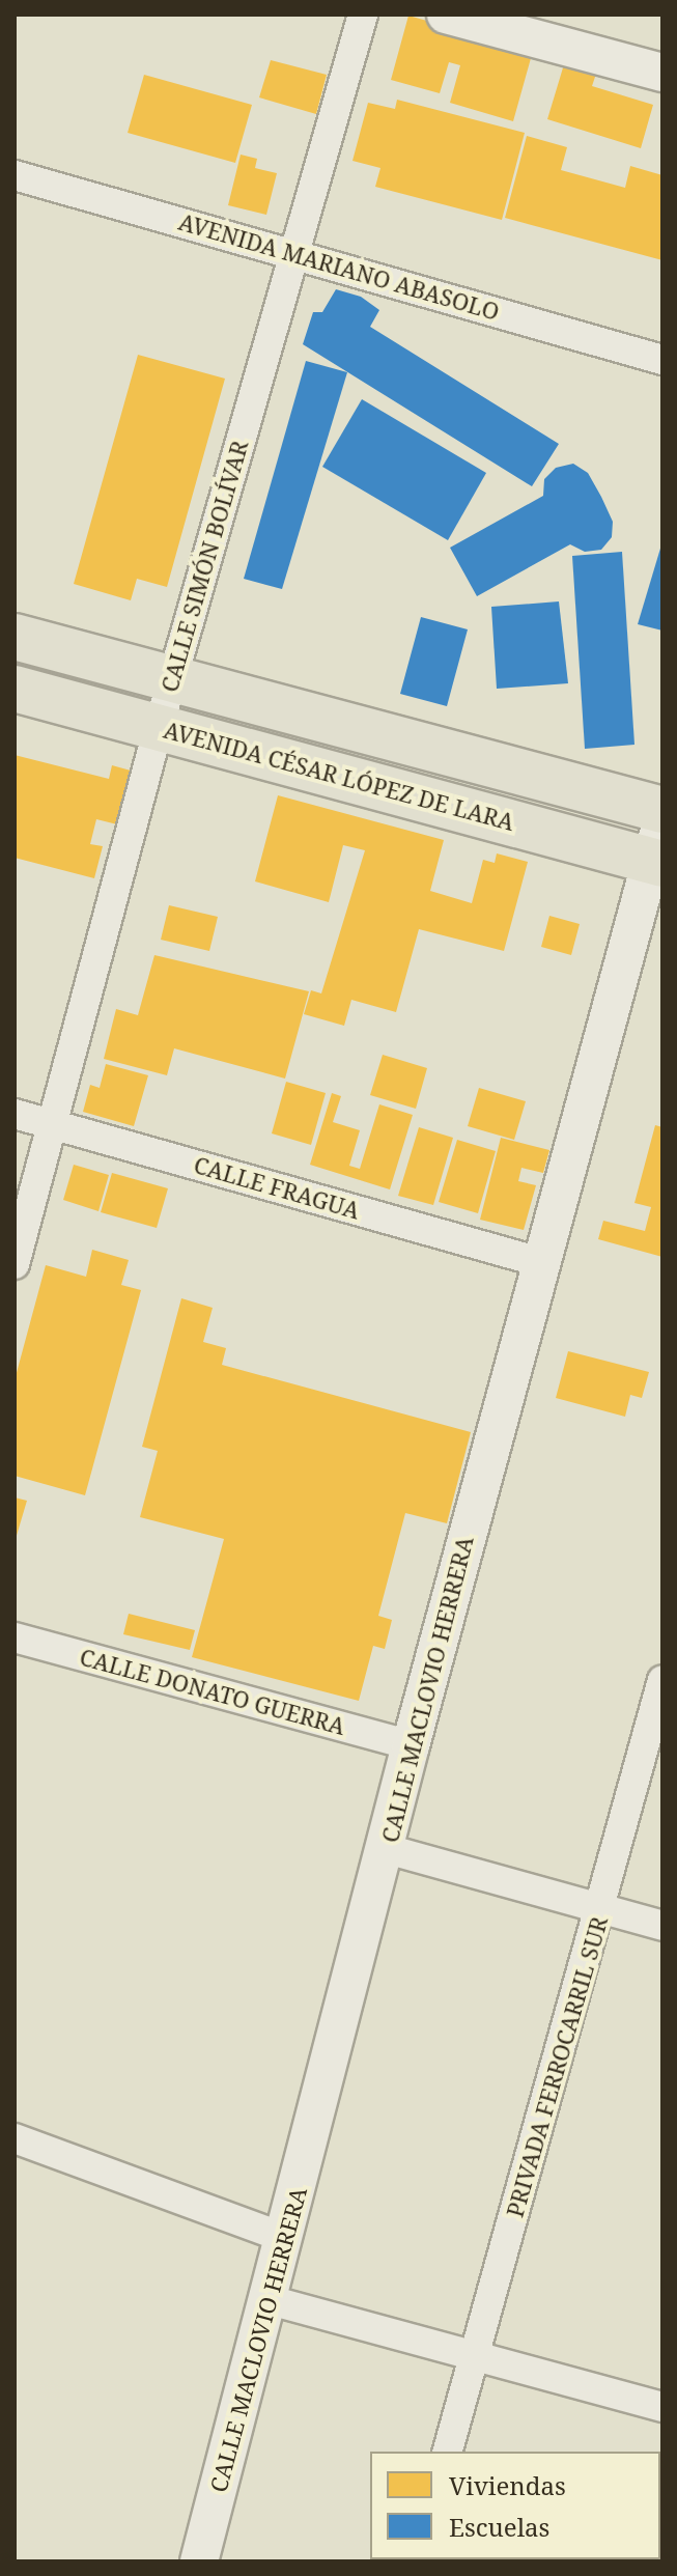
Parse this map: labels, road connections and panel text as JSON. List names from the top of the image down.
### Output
{
  "streets": {
    "main road": ["AVENIDA CÉSAR LÓPEZ DE LARA"],
    "street": [
      "AVENIDA MARIANO ABASOLO",
      "CALLE SIMÓN BOLÍVAR",
      "CALLE FRAGUA",
      "CALLE MACLOVIO HERRERA",
      "CALLE DONATO GUERRA",
      "PRIVADA FERROCARRIL SUR"
    ]
  },
  "crossings": [
    ["AVENIDA MARIANO ABASOLO", "CALLE SIMÓN BOLÍVAR"],
    ["CALLE SIMÓN BOLÍVAR", "AVENIDA CÉSAR LÓPEZ DE LARA"],
    ["CALLE SIMÓN BOLÍVAR", "CALLE FRAGUA"],
    ["AVENIDA CÉSAR LÓPEZ DE LARA", "CALLE MACLOVIO HERRERA"],
    ["CALLE FRAGUA", "CALLE MACLOVIO HERRERA"],
    ["CALLE MACLOVIO HERRERA", "CALLE DONATO GUERRA"]
  ],
  "legend": ["Viviendas", "Escuelas"]
}
